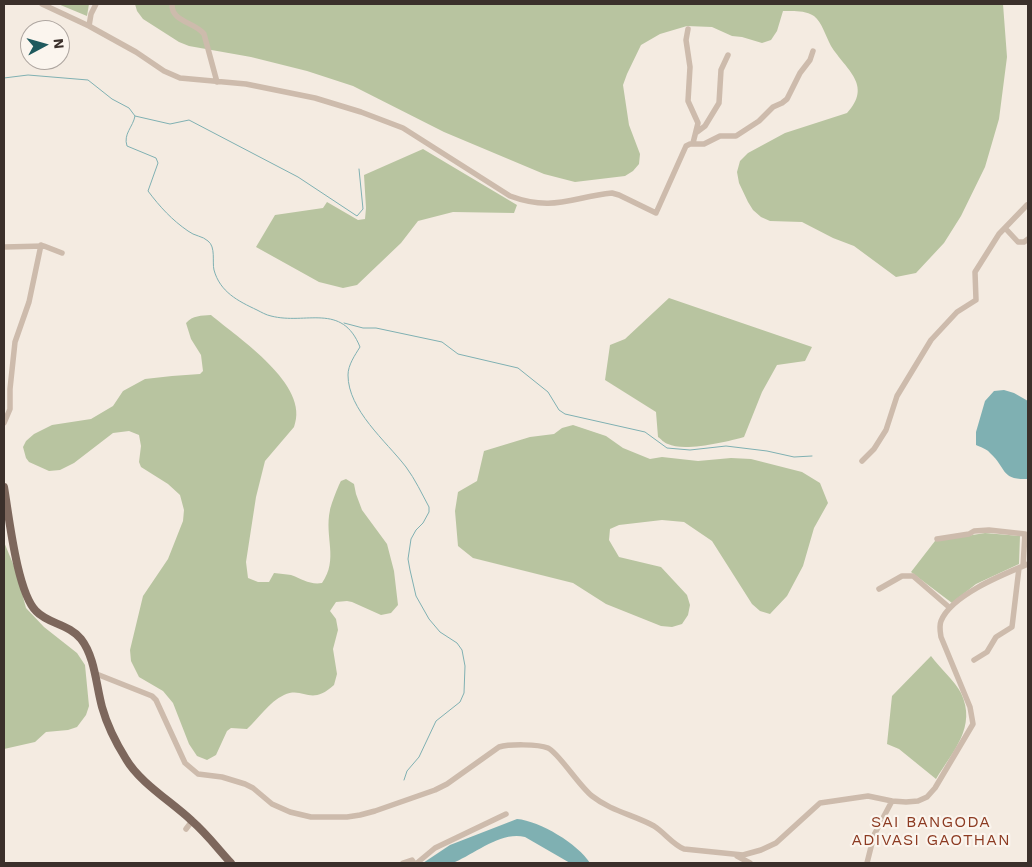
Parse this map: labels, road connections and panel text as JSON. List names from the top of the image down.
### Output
{
  "districts": ["SAI BANGODA ADIVASI GAOTHAN"],
  "north": "right"
}
